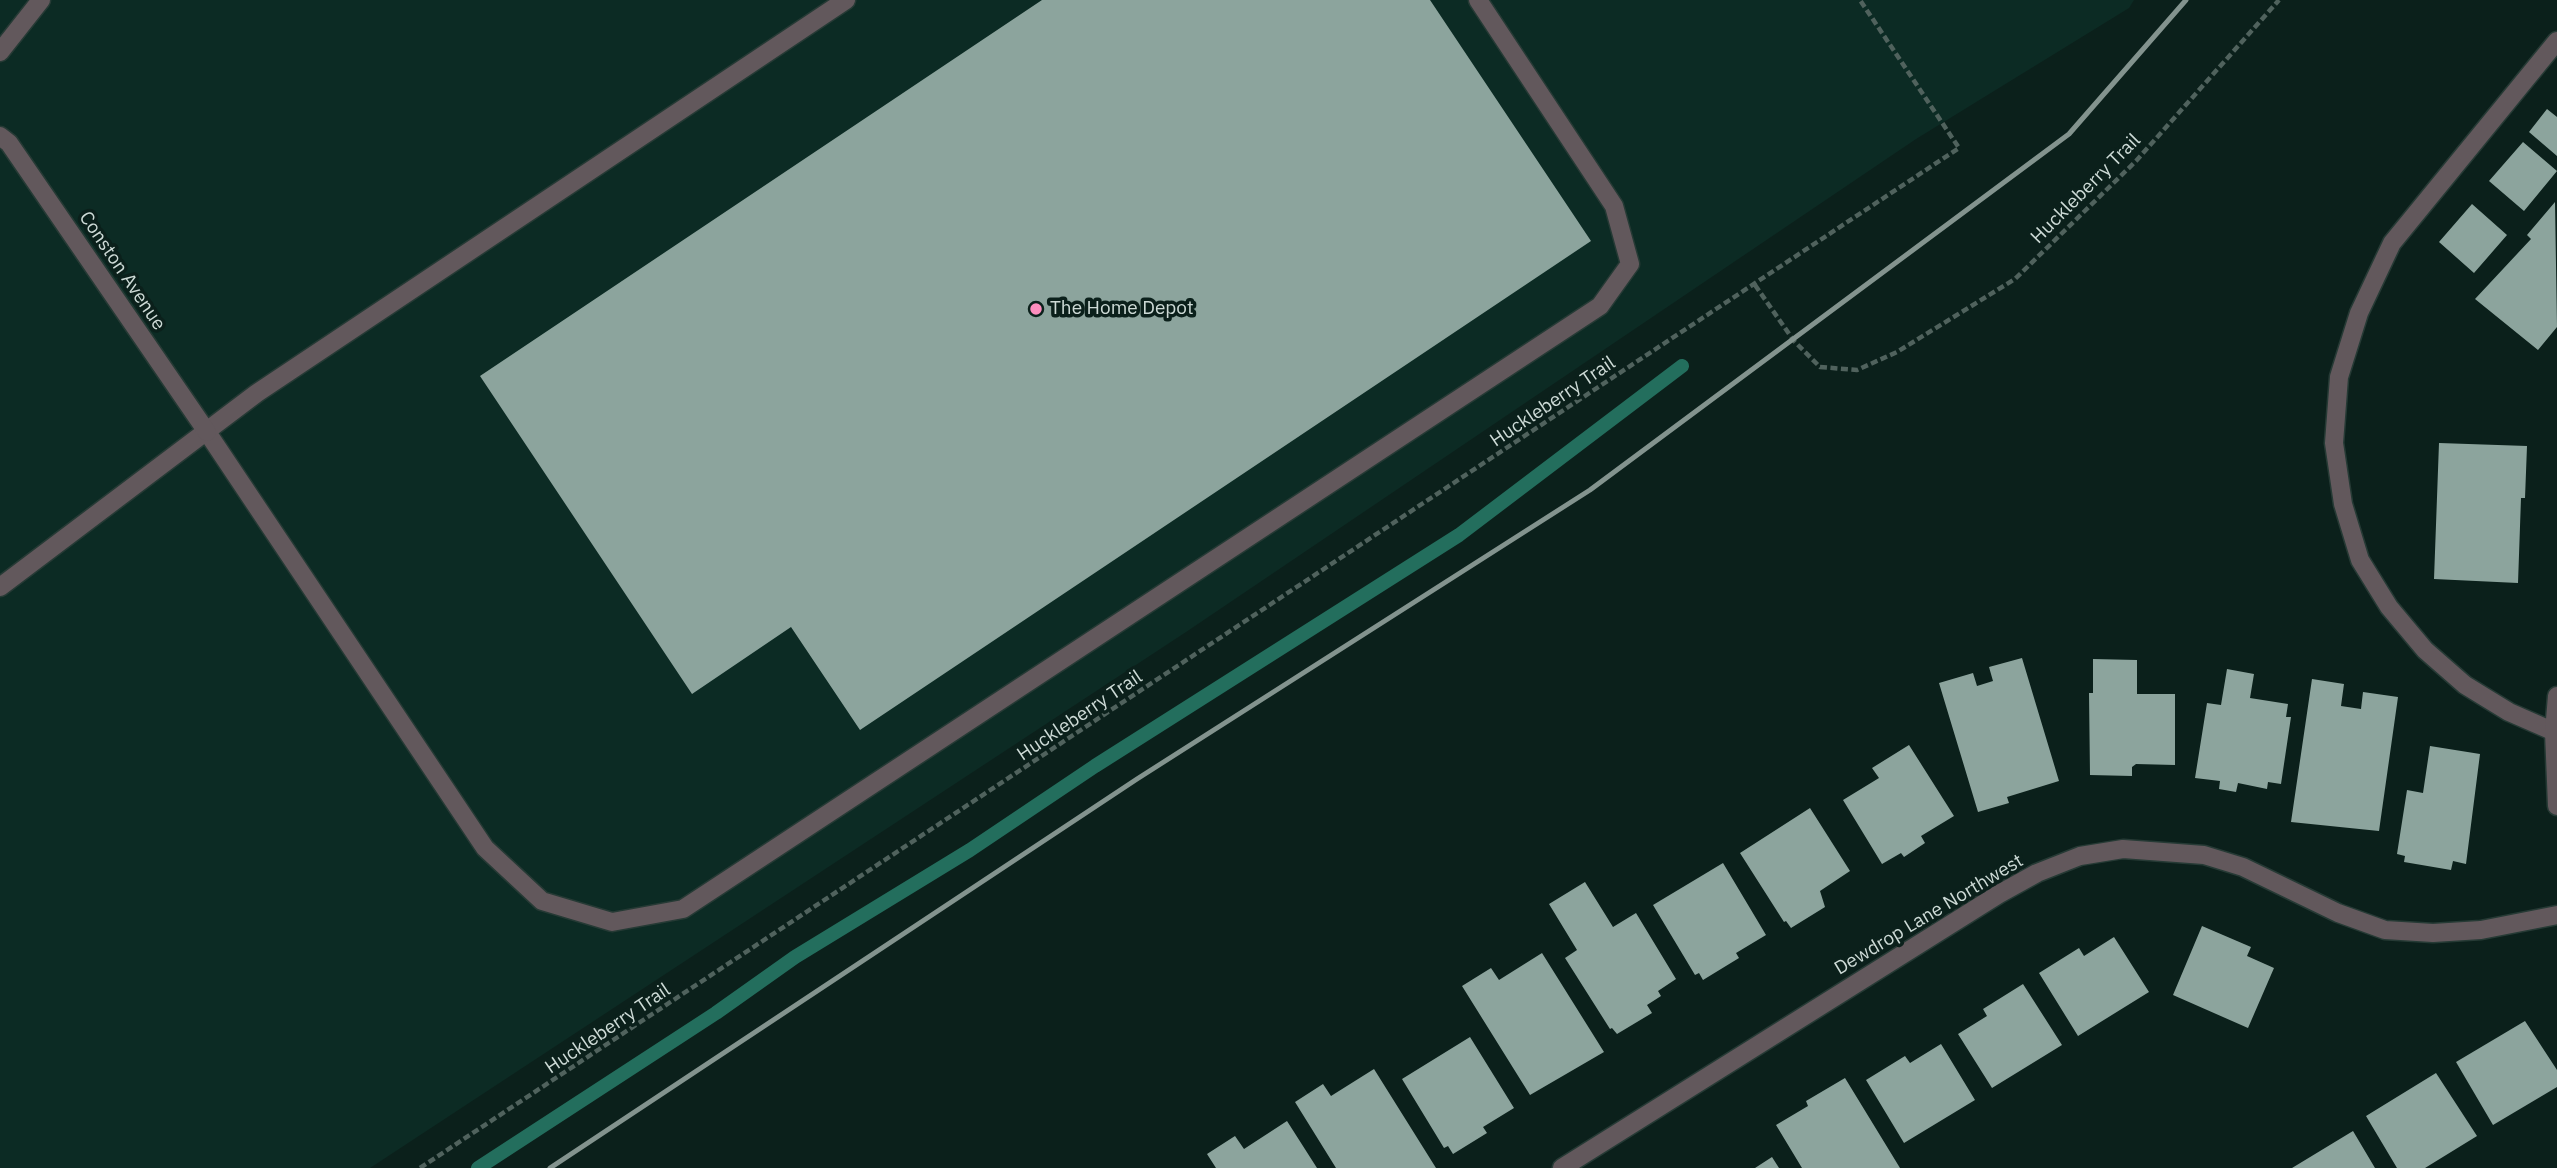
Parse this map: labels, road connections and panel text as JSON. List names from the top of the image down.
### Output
{
  "streets": {
    "street": ["Conston Avenue", "Dewdrop Lane Northwest"],
    "path": ["Huckleberry Trail"]
  },
  "places": ["The Home Depot"]
}
